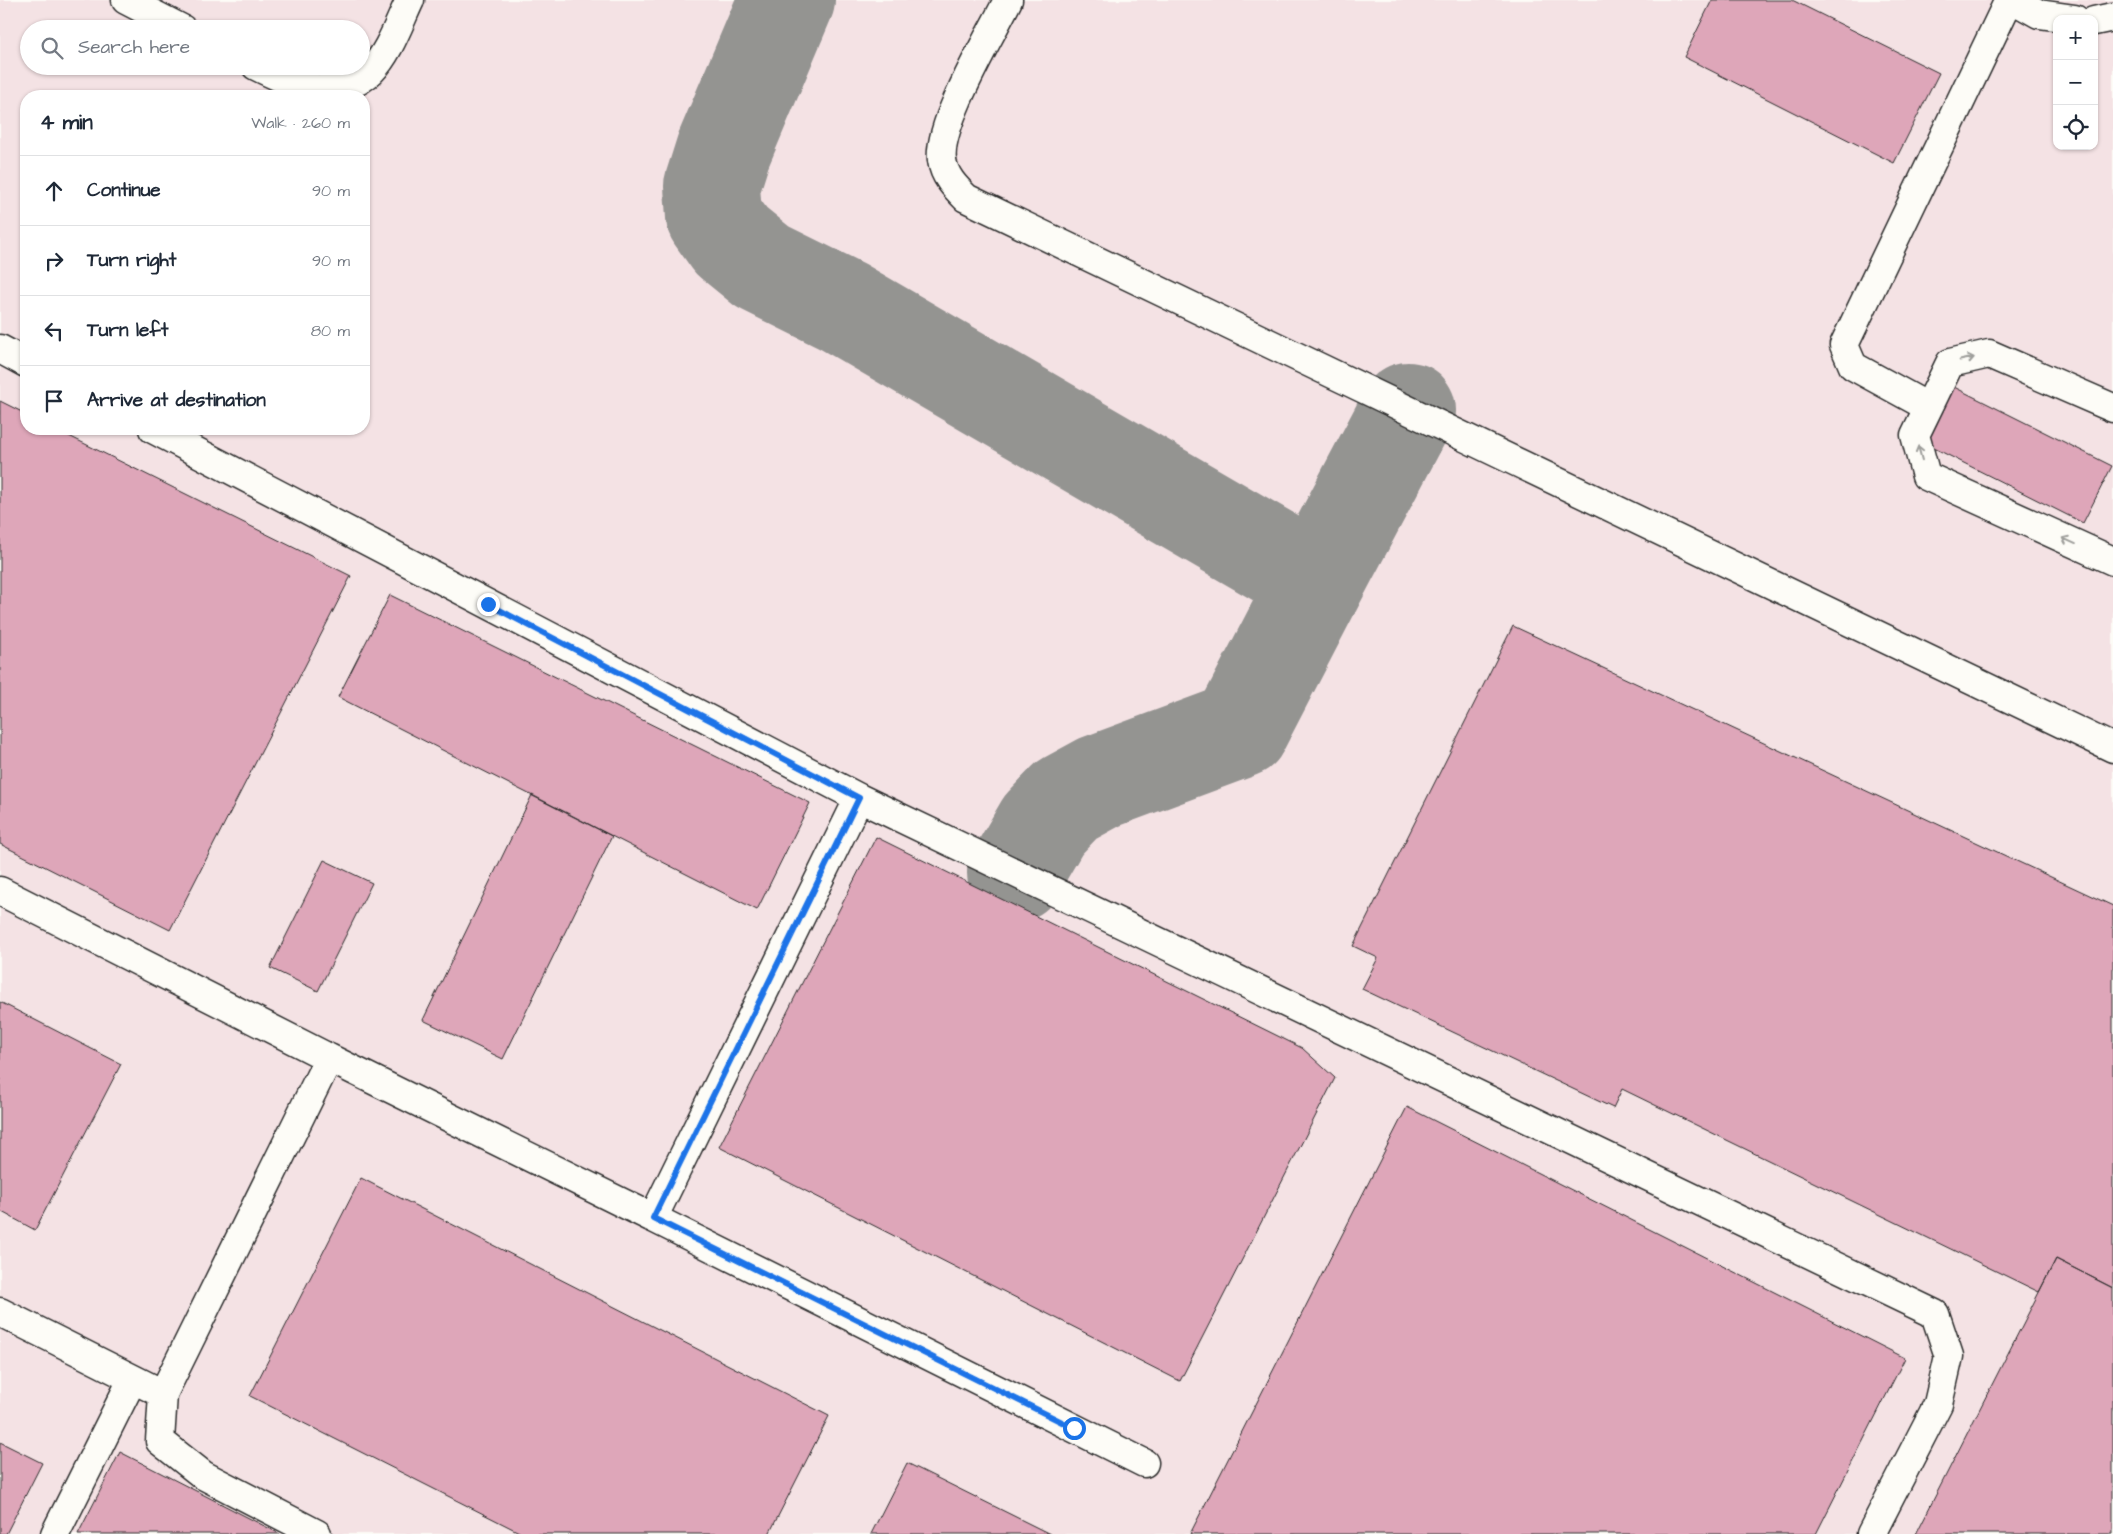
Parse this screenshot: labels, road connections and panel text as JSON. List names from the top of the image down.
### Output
{
  "page": {
    "map_buttons": ["+", "−"],
    "search": "Search here",
    "heading": ["4 min", "Walk · 260 m"],
    "list": [
      ["Continue", "90 m"],
      ["Turn right", "90 m"],
      ["Turn left", "80 m"],
      "Arrive at destination"
    ]
  }
}
